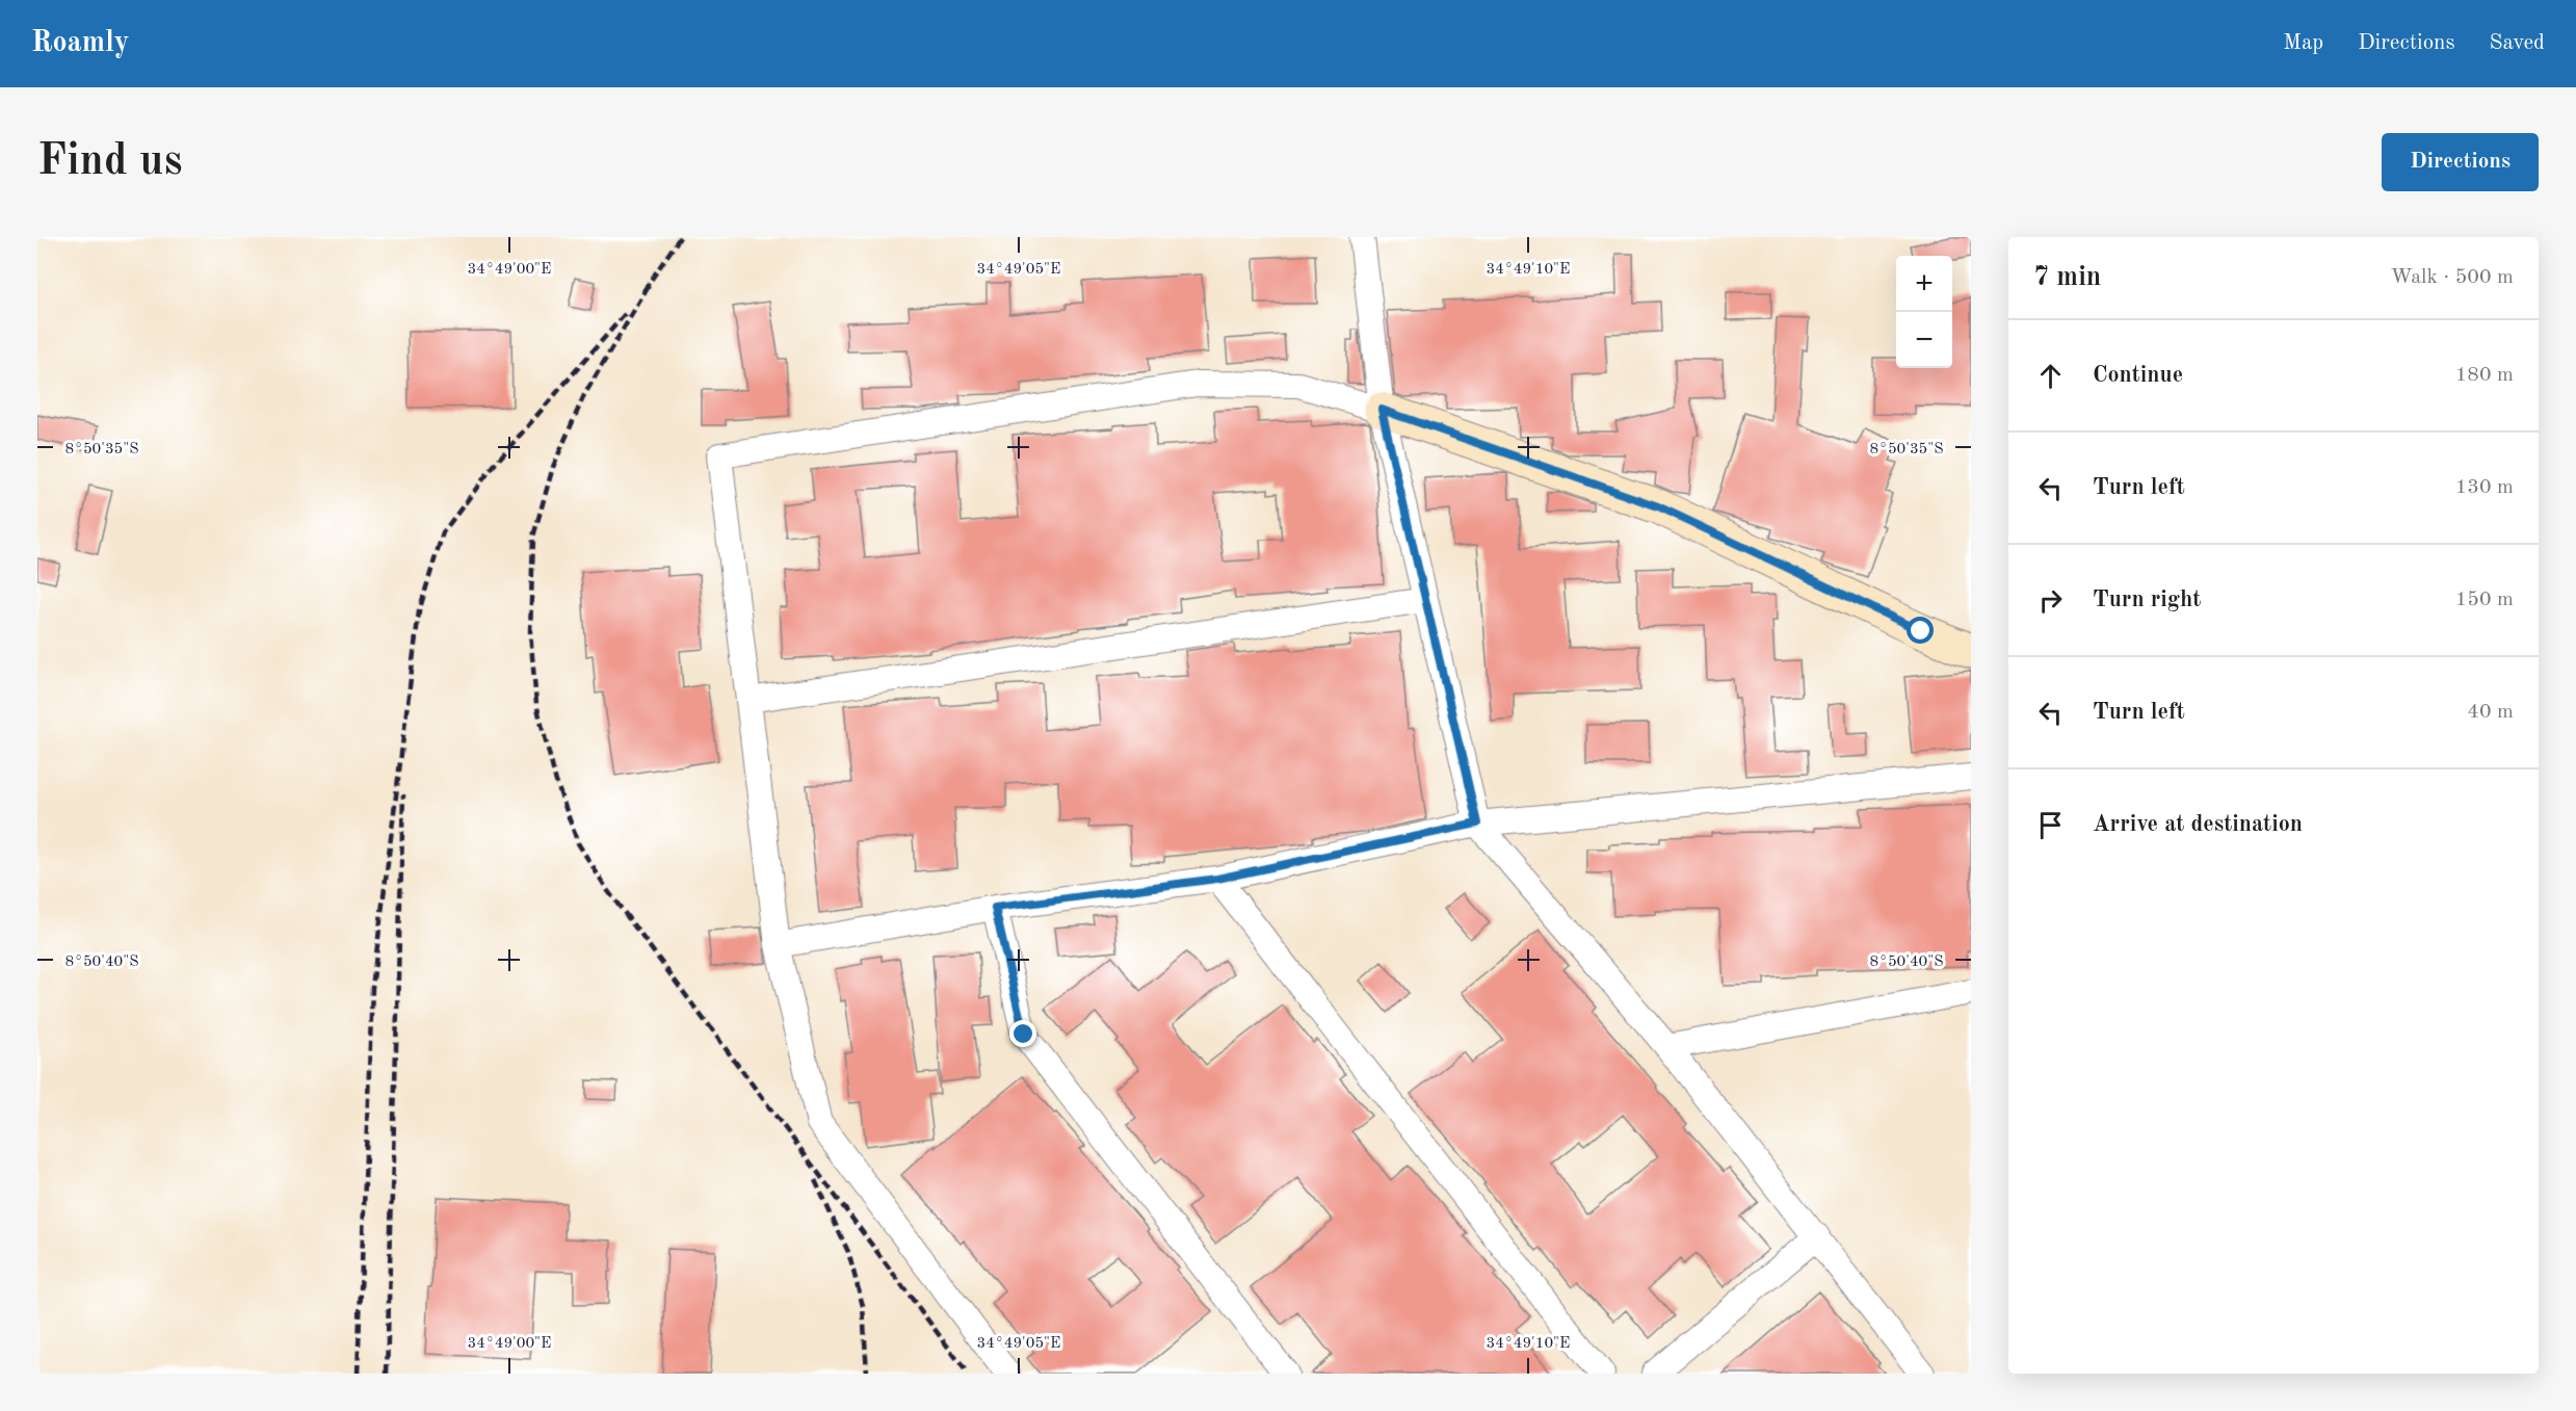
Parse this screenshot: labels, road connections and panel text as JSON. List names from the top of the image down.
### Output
{
  "page": {
    "header": "Roamly",
    "nav": ["Map", "Directions", "Saved"],
    "buttons": "Directions",
    "title": "Find us",
    "heading": ["7 min", "Walk · 500 m"],
    "map_buttons": ["+", "−"],
    "list": [
      ["Continue", "180 m"],
      ["Turn left", "130 m"],
      ["Turn right", "150 m"],
      ["Turn left", "40 m"],
      "Arrive at destination"
    ]
  },
  "coordinates": [
    "34°49'00\"E",
    "34°49'05\"E",
    "34°49'10\"E",
    "8°50'35\"S",
    "8°50'40\"S"
  ]
}
